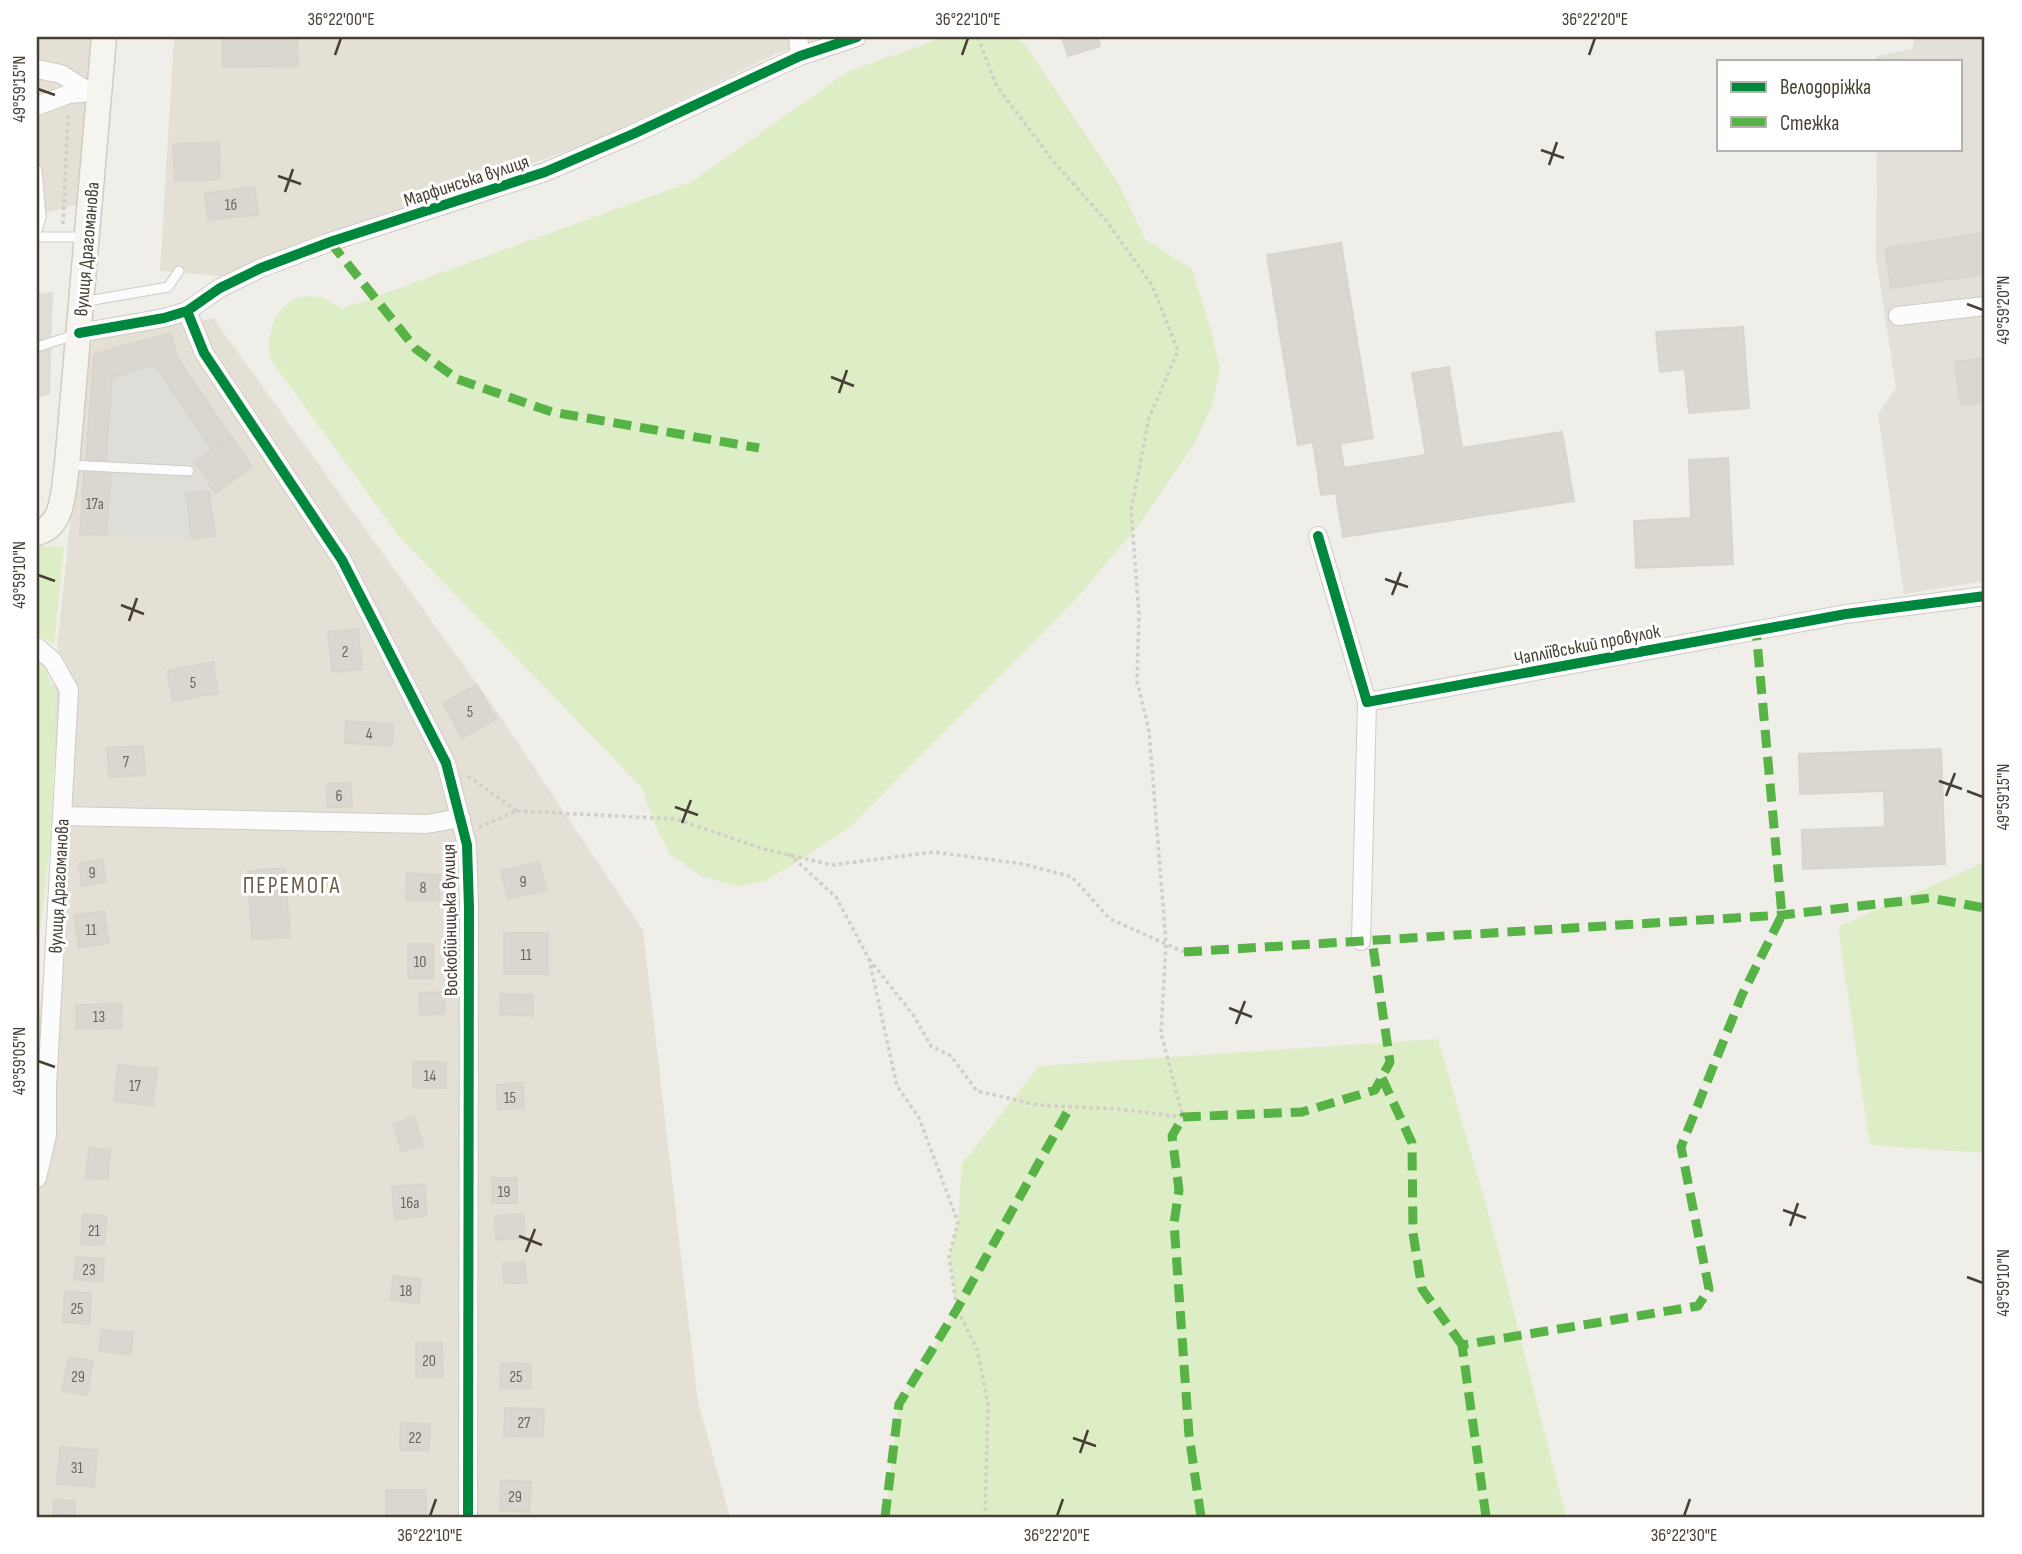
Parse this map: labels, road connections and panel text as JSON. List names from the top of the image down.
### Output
{
  "streets": {
    "street": [
      "Марфинська вулиця",
      "вулиця Драгоманова",
      "Чапліївський провулок",
      "Воскобійницька вулиця"
    ]
  },
  "crossings": [
    ["Марфинська вулиця", "вулиця Драгоманова"],
    ["Марфинська вулиця", "Воскобійницька вулиця"],
    ["вулиця Драгоманова", "Воскобійницька вулиця"]
  ],
  "districts": ["ПЕРЕМОГА"],
  "house_numbers": [
    "1б",
    "17а",
    "2",
    "5",
    "5",
    "4",
    "7",
    "6",
    "9",
    "9",
    "8",
    "11",
    "11",
    "10",
    "13",
    "14",
    "17",
    "15",
    "19",
    "16а",
    "21",
    "23",
    "18",
    "25",
    "20",
    "29",
    "25",
    "27",
    "22",
    "31",
    "29"
  ],
  "legend": ["Велодоріжка", "Стежка"],
  "coordinates": [
    "36°22'00\"E",
    "36°22'10\"E",
    "36°22'20\"E",
    "49°59'15\"N",
    "49°59'20\"N",
    "49°59'10\"N",
    "49°59'05\"N",
    "36°22'30\"E"
  ]
}
